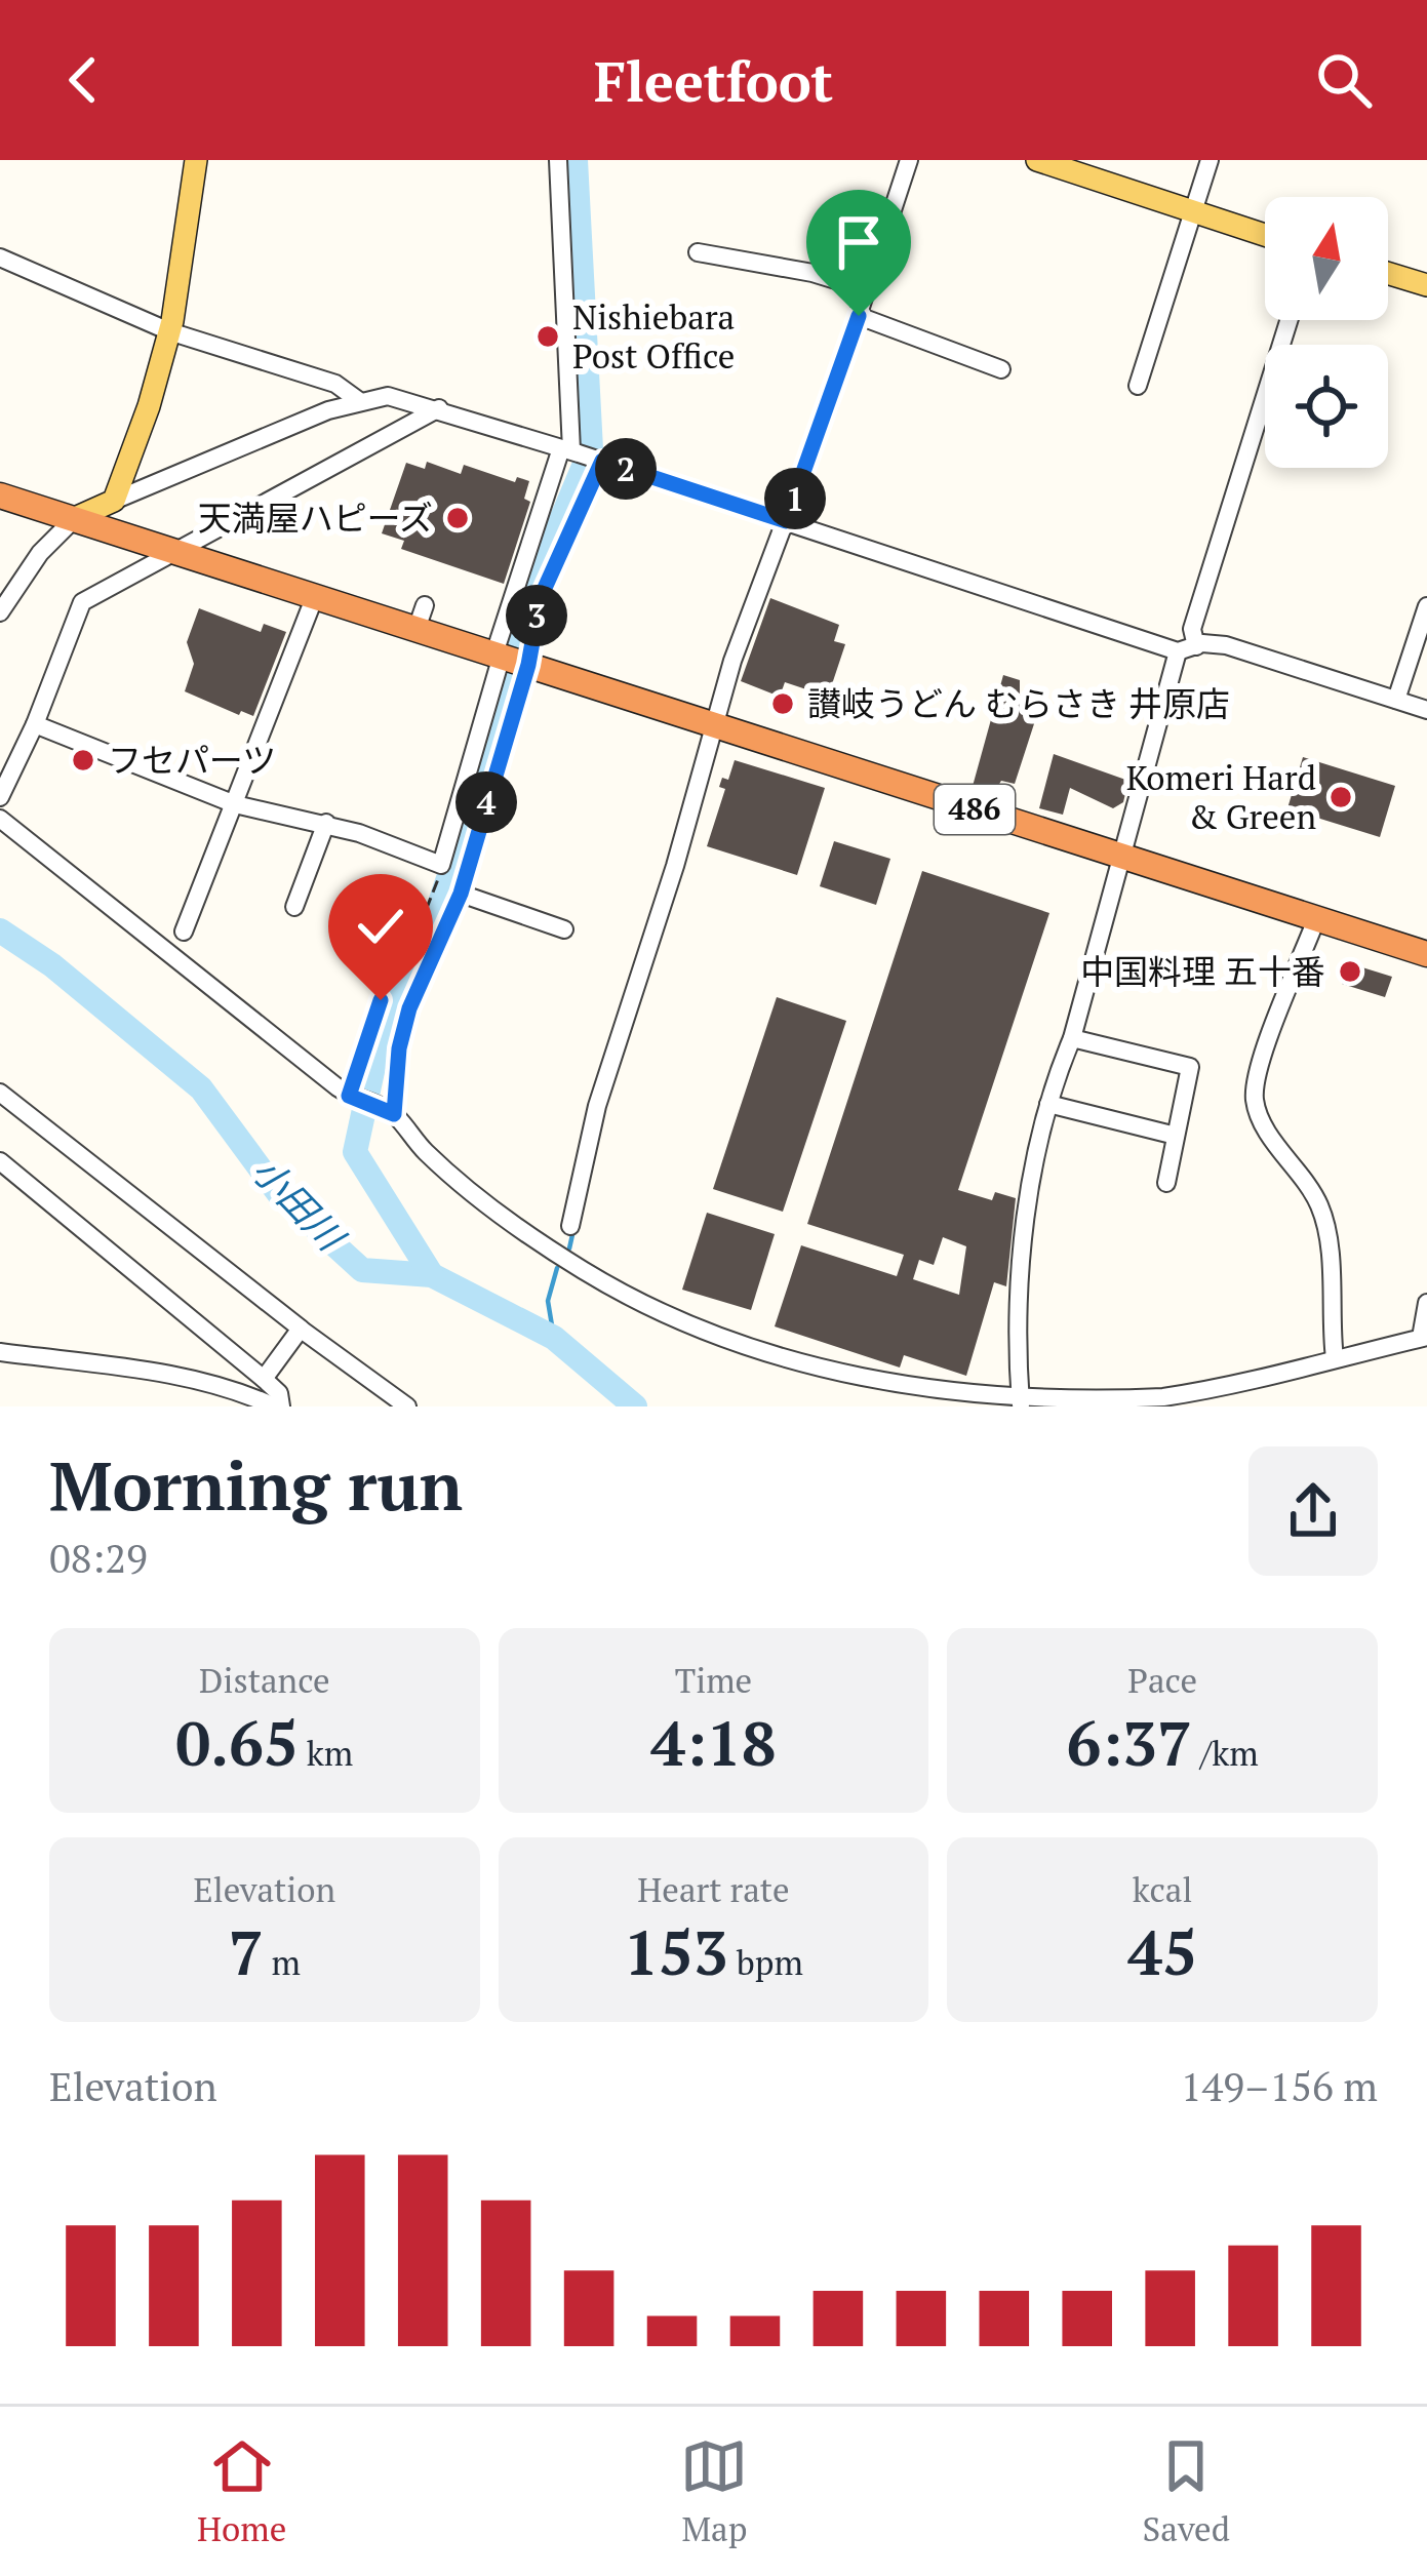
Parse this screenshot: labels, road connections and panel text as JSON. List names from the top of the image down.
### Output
{
  "streets": {
    "highway": ["486"]
  },
  "water": ["小田川"],
  "places": [
    "Nishiebara Post Office",
    "天満屋ハピーズ",
    "讃岐うどん むらさき 井原店",
    "フセパーツ",
    "Komeri Hard & Green",
    "中国料理 五十番"
  ],
  "north": "top",
  "page": {
    "header": "Fleetfoot",
    "pins": [
      "2",
      "1",
      "3",
      "4"
    ],
    "heading": ["Morning run", "08:29"],
    "stats": [
      ["Distance", "0.65 km"],
      ["Time", "4:18"],
      ["Pace", "6:37 /km"],
      ["Elevation", "7 m"],
      ["Heart rate", "153 bpm"],
      ["kcal", "45"]
    ],
    "chart": ["Elevation", "149–156 m"],
    "tabs": ["Home", "Map", "Saved"]
  }
}
